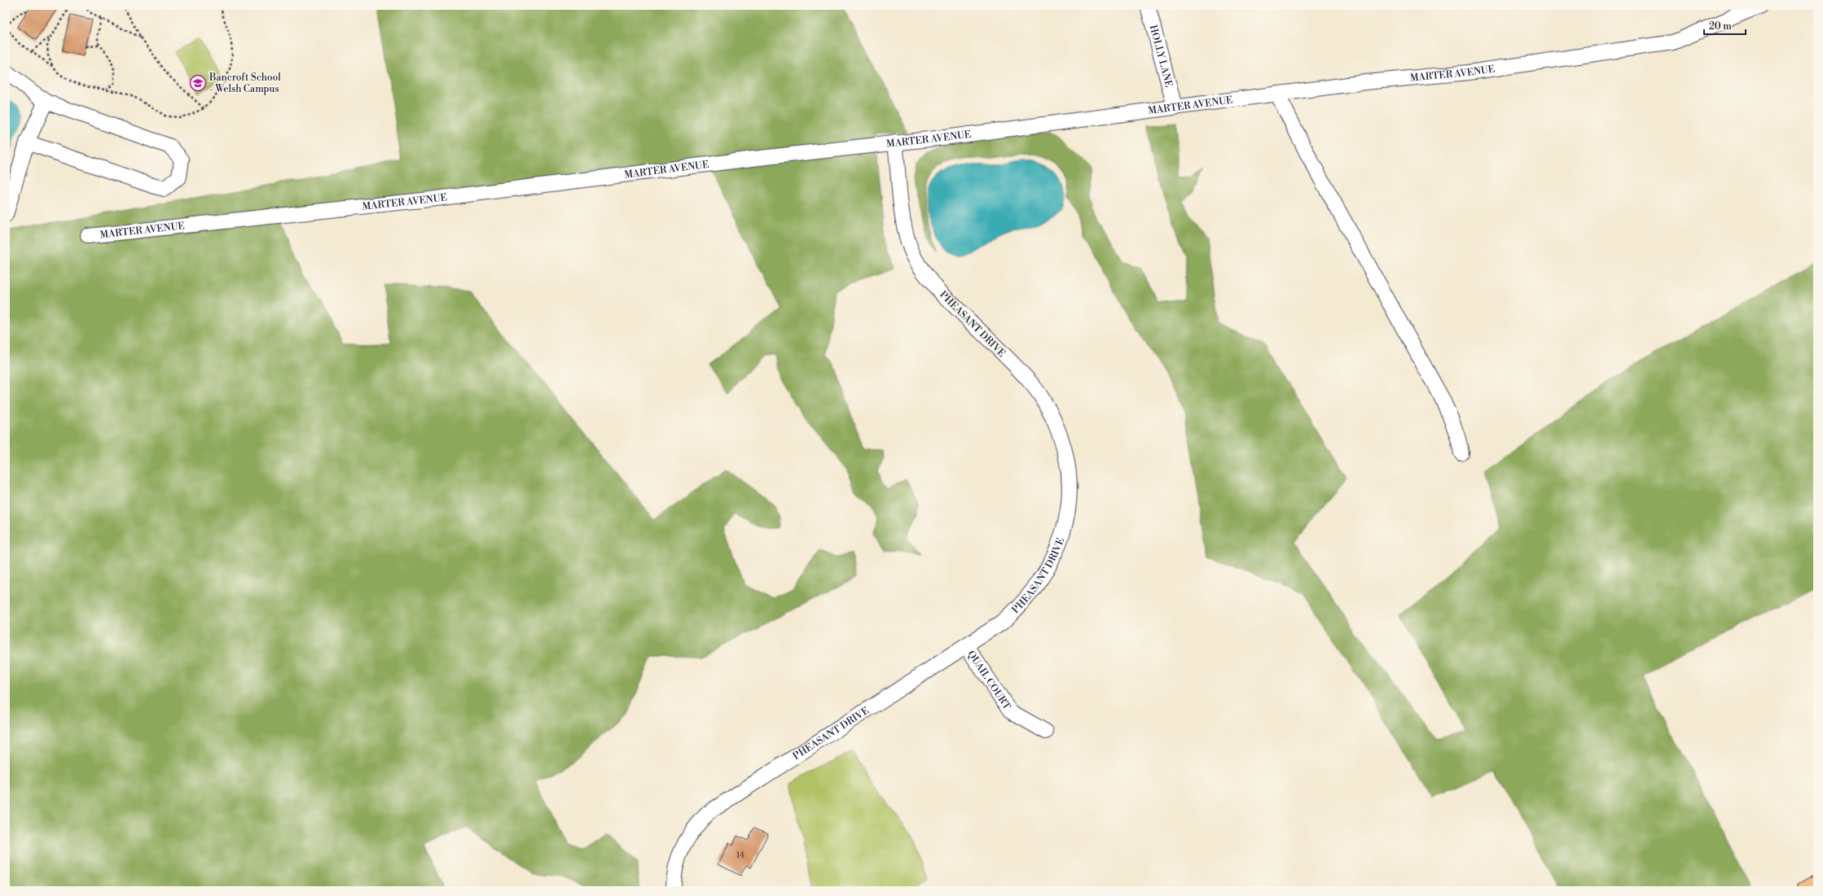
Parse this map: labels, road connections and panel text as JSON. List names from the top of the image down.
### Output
{
  "streets": {
    "street": [
      "HOLLY LANE",
      "MARTER AVENUE",
      "PHEASANT DRIVE",
      "QUAIL COURT"
    ]
  },
  "crossings": [
    ["HOLLY LANE", "MARTER AVENUE"],
    ["MARTER AVENUE", "PHEASANT DRIVE"],
    ["PHEASANT DRIVE", "QUAIL COURT"]
  ],
  "places": {
    "school or university": ["Bancroft School - Welsh Campus"]
  },
  "house_numbers": ["14"],
  "scale_bar": "20 m"
}
